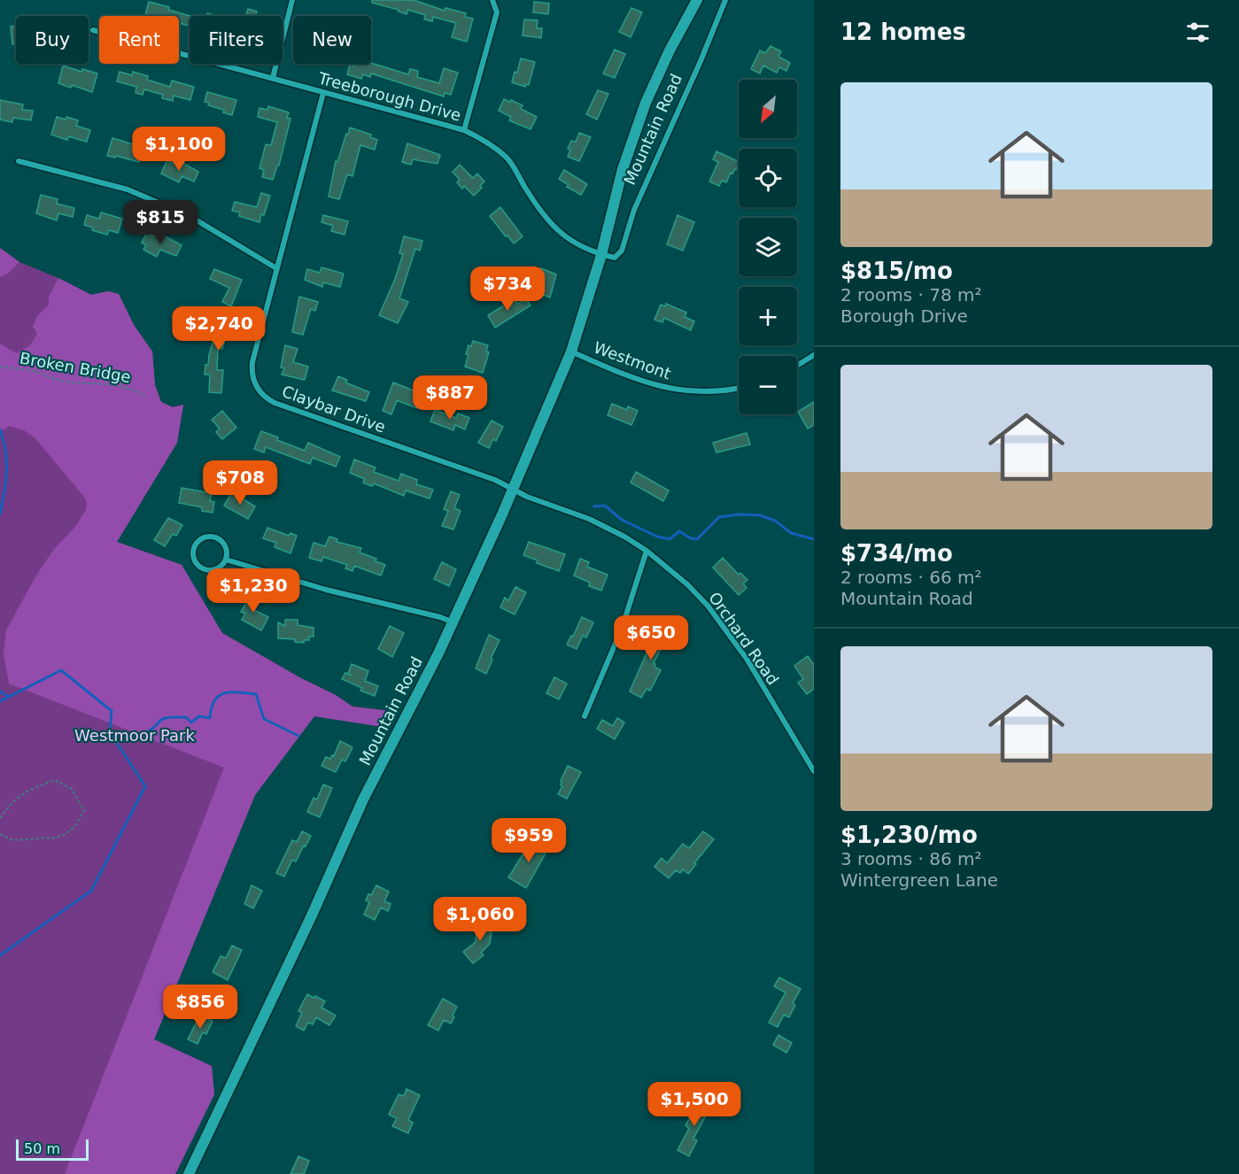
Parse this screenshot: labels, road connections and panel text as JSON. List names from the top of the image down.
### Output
{
  "streets": {
    "main road": ["Mountain Road"],
    "street": [
      "Treeborough Drive",
      "Westmont",
      "Claybar Drive",
      "Orchard Road"
    ],
    "path": ["Broken Bridge"]
  },
  "crossings": [
    ["Treeborough Drive", "Mountain Road"],
    ["Treeborough Drive", "Claybar Drive"],
    ["Mountain Road", "Westmont"],
    ["Mountain Road", "Claybar Drive"],
    ["Mountain Road", "Orchard Road"],
    ["Claybar Drive", "Orchard Road"]
  ],
  "parks": ["Westmoor Park"],
  "scale_bar": "50 m",
  "north": "bottom left",
  "page": {
    "heading": "12 homes",
    "chip": [
      "Buy",
      "Rent",
      "Filters",
      "New"
    ],
    "list": [
      {
        "name": "$815/mo",
        "note": "2 rooms · 78 m² · Borough Drive"
      },
      {
        "name": "$734/mo",
        "note": "2 rooms · 66 m² · Mountain Road"
      },
      {
        "name": "$1,230/mo",
        "note": "3 rooms · 86 m² · Wintergreen Lane"
      }
    ],
    "map_buttons": ["+", "−"],
    "price": [
      "$1,100",
      "$815",
      "$734",
      "$2,740",
      "$887",
      "$708",
      "$1,230",
      "$650",
      "$959",
      "$1,060",
      "$856",
      "$1,500"
    ],
    "scale": "50 m"
  }
}
